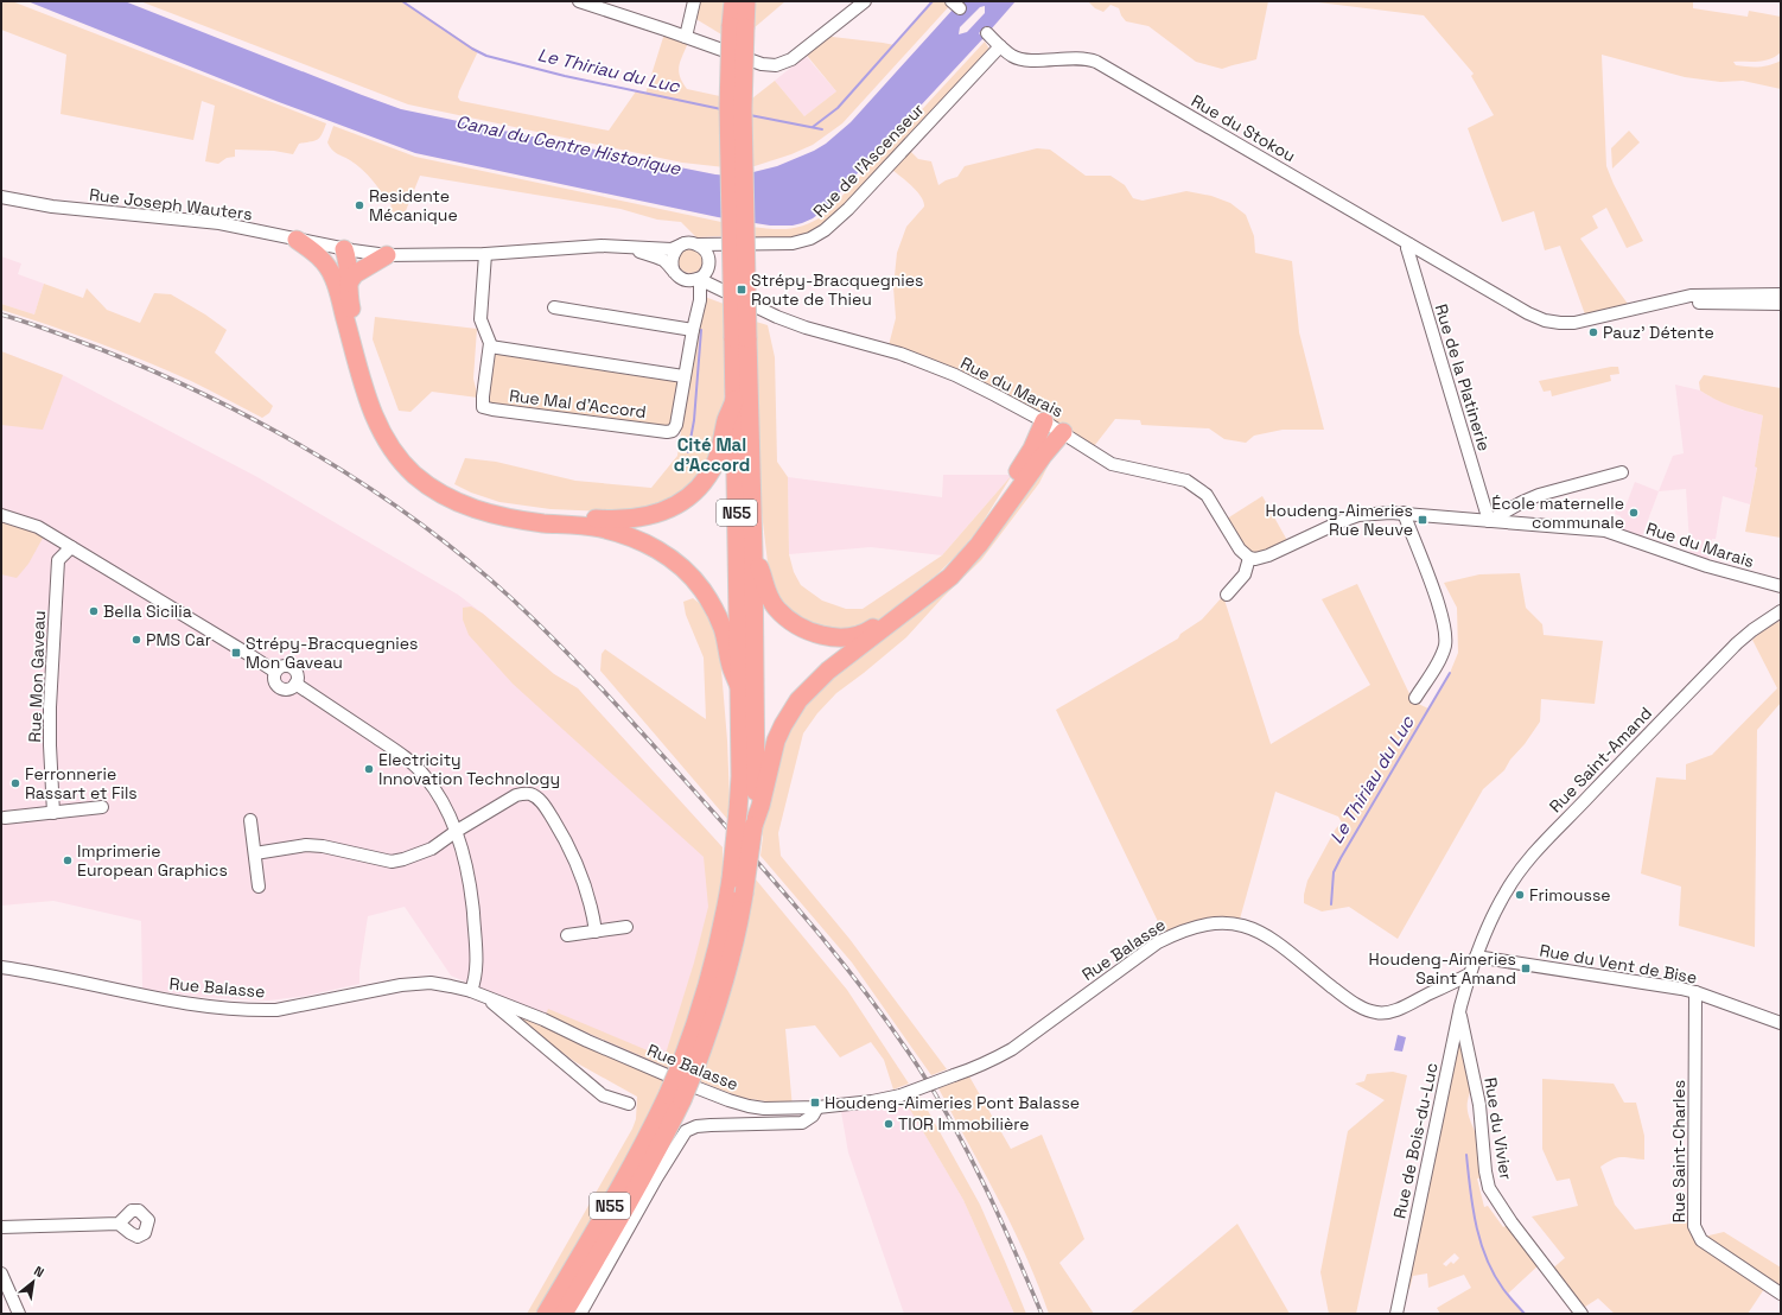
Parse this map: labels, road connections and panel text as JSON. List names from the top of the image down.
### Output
{
  "streets": {
    "highway": ["N55"],
    "street": [
      "Rue du Stokou",
      "Rue de l'Ascenseur",
      "Rue Joseph Wauters",
      "Rue de la Platinerie",
      "Rue du Marais",
      "Rue Mal d'Accord",
      "Rue Mon Gaveau",
      "Rue Saint-Amand",
      "Rue Balasse",
      "Rue du Vent de Bise",
      "Rue du Vivier",
      "Rue de Bois-du-Luc",
      "Rue Saint-Charles"
    ]
  },
  "crossings": [
    ["Rue du Stokou", "Rue de l'Ascenseur"],
    ["Rue du Stokou", "Rue de la Platinerie"],
    ["Rue de l'Ascenseur", "Rue Joseph Wauters"],
    ["Rue de l'Ascenseur", "Rue du Marais"],
    ["Rue Joseph Wauters", "Rue du Marais"],
    ["Rue Joseph Wauters", "Rue Mal d'Accord"],
    ["Rue de la Platinerie", "Rue du Marais"],
    ["Rue Saint-Amand", "Rue Balasse"],
    ["Rue Saint-Amand", "Rue du Vent de Bise"],
    ["Rue Saint-Amand", "Rue de Bois-du-Luc"],
    ["Rue Balasse", "Rue de Bois-du-Luc"],
    ["Rue du Vent de Bise", "Rue Saint-Charles"],
    ["Rue du Vivier", "Rue de Bois-du-Luc"]
  ],
  "districts": ["Cité Mal d'Accord"],
  "water": ["Le Thiriau du Luc", "Canal du Centre Historique"],
  "places": {
    "other": [
      "Residente Mécanique",
      "Pauz' Détente",
      "École maternelle communale",
      "Bella Sicilia",
      "PMS Car",
      "Electricity Innovation Technology",
      "Ferronnerie Rassart et Fils",
      "Imprimerie European Graphics",
      "Frimousse",
      "TIOR Immobilière"
    ],
    "transit": [
      "Strépy-Bracquegnies Route de Thieu",
      "Houdeng-Aimeries Rue Neuve",
      "Strépy-Bracquegnies Mon Gaveau",
      "Houdeng-Aimeries Saint Amand",
      "Houdeng-Aimeries Pont Balasse"
    ]
  },
  "north": "top right"
}
